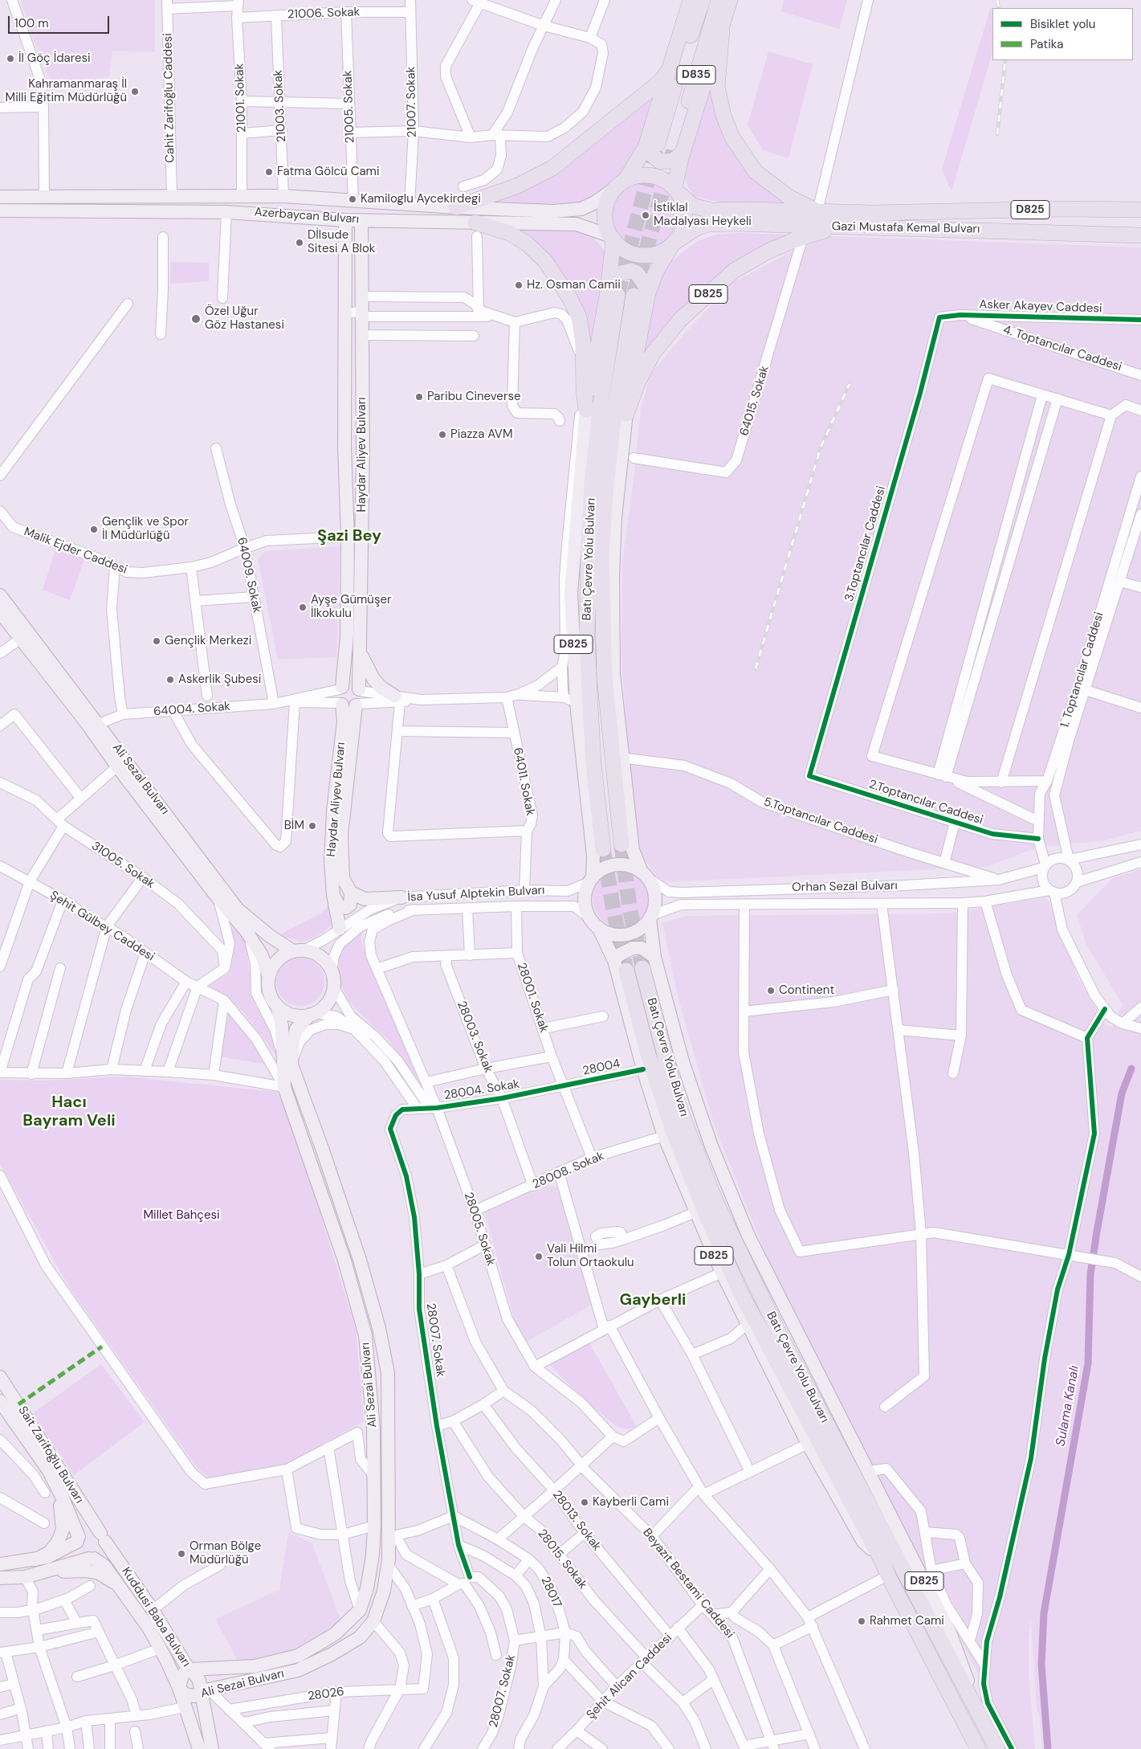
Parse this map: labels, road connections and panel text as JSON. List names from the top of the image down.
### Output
{
  "streets": {
    "highway": [
      "D835",
      "D825",
      "Gazi Mustafa Kemal Bulvarı",
      "Batı Çevre Yolu Bulvarı"
    ],
    "main road": [
      "Azerbaycan Bulvarı",
      "Haydar Aliyev Bulvarı",
      "Ali Sezal Bulvarı",
      "Ali Sezai Bulvarı",
      "Sait Zarifoğlu Bulvarı",
      "Kuddusi Baba Bulvarı"
    ],
    "street": [
      "21006. Sokak",
      "Cahit Zarifoğlu Caddesi",
      "21001. Sokak",
      "21007. Sokak",
      "21003. Sokak",
      "21005. Sokak",
      "Asker Akayev Caddesi",
      "4. Toptancılar Caddesi",
      "64015. Sokak",
      "3.Toptancılar Caddesi",
      "Malik Ejder Caddesi",
      "64009. Sokak",
      "1. Toptancılar Caddesi",
      "64004. Sokak",
      "64011. Sokak",
      "2.Toptancılar Caddesi",
      "5.Toptancılar Caddesi",
      "31005. Sokak",
      "Orhan Sezal Bulvarı",
      "İsa Yusuf Alptekin Bulvarı",
      "Şehit Gülbey Caddesi",
      "28001. Sokak",
      "28003. Sokak",
      "28004",
      "28004. Sokak",
      "28008. Sokak",
      "28005. Sokak",
      "28007. Sokak",
      "28013. Sokak",
      "28015. Sokak",
      "Beyazıt Bestami Caddesi",
      "28017",
      "Şehit Alican Caddesi",
      "28026"
    ]
  },
  "crossings": [
    ["21006. Sokak", "21001. Sokak"],
    ["21006. Sokak", "21007. Sokak"],
    ["21006. Sokak", "21003. Sokak"],
    ["21006. Sokak", "21005. Sokak"],
    ["D825", "Gazi Mustafa Kemal Bulvarı"],
    ["D825", "64015. Sokak"],
    ["D825", "Batı Çevre Yolu Bulvarı"],
    ["D825", "5.Toptancılar Caddesi"],
    ["D825", "Orhan Sezal Bulvarı"],
    ["D825", "İsa Yusuf Alptekin Bulvarı"],
    ["D825", "28004"],
    ["D825", "28008. Sokak"],
    ["Azerbaycan Bulvarı", "Gazi Mustafa Kemal Bulvarı"],
    ["Azerbaycan Bulvarı", "Haydar Aliyev Bulvarı"],
    ["Azerbaycan Bulvarı", "Batı Çevre Yolu Bulvarı"],
    ["Gazi Mustafa Kemal Bulvarı", "Batı Çevre Yolu Bulvarı"],
    ["Asker Akayev Caddesi", "4. Toptancılar Caddesi"],
    ["Asker Akayev Caddesi", "3.Toptancılar Caddesi"],
    ["Haydar Aliyev Bulvarı", "Malik Ejder Caddesi"],
    ["Haydar Aliyev Bulvarı", "64004. Sokak"],
    ["Haydar Aliyev Bulvarı", "İsa Yusuf Alptekin Bulvarı"],
    ["3.Toptancılar Caddesi", "2.Toptancılar Caddesi"],
    ["Malik Ejder Caddesi", "64009. Sokak"],
    ["64009. Sokak", "64004. Sokak"],
    ["1. Toptancılar Caddesi", "2.Toptancılar Caddesi"],
    ["1. Toptancılar Caddesi", "Orhan Sezal Bulvarı"],
    ["64004. Sokak", "Ali Sezal Bulvarı"],
    ["Ali Sezal Bulvarı", "İsa Yusuf Alptekin Bulvarı"],
    ["Ali Sezal Bulvarı", "Ali Sezai Bulvarı"],
    ["64011. Sokak", "İsa Yusuf Alptekin Bulvarı"],
    ["5.Toptancılar Caddesi", "Orhan Sezal Bulvarı"],
    ["Orhan Sezal Bulvarı", "İsa Yusuf Alptekin Bulvarı"],
    ["İsa Yusuf Alptekin Bulvarı", "28001. Sokak"],
    ["İsa Yusuf Alptekin Bulvarı", "28005. Sokak"],
    ["İsa Yusuf Alptekin Bulvarı", "Ali Sezai Bulvarı"],
    ["28001. Sokak", "28004"],
    ["28001. Sokak", "28004. Sokak"],
    ["28001. Sokak", "28008. Sokak"],
    ["28003. Sokak", "28004. Sokak"],
    ["28003. Sokak", "28008. Sokak"],
    ["28004", "28004. Sokak"],
    ["28004. Sokak", "28005. Sokak"],
    ["28004. Sokak", "28007. Sokak"],
    ["28008. Sokak", "28005. Sokak"],
    ["28007. Sokak", "28017"],
    ["Ali Sezai Bulvarı", "Kuddusi Baba Bulvarı"],
    ["Sait Zarifoğlu Bulvarı", "Kuddusi Baba Bulvarı"],
    ["28013. Sokak", "Şehit Alican Caddesi"],
    ["28015. Sokak", "Şehit Alican Caddesi"],
    ["Beyazıt Bestami Caddesi", "Şehit Alican Caddesi"]
  ],
  "districts": ["Şazi Bey", "Hacı Bayram Veli", "Gayberli"],
  "water": ["Sulama Kanalı"],
  "parks": ["Millet Bahçesi"],
  "places": [
    "İl Göç İdaresi",
    "Kahramanmaraş İl Milli Eğitim Müdürlüğü",
    "Fatma Gölcü Cami",
    "Kamiloglu Aycekirdegi",
    "İstiklal Madalyası Heykeli",
    "Dİlsude Sitesi A Blok",
    "Hz. Osman Camii",
    "Özel Uğur Göz Hastanesi",
    "Paribu Cineverse",
    "Piazza AVM",
    "Gençlik ve Spor İl Müdürlüğü",
    "Ayşe Gümüşer İlkokulu",
    "Gençlik Merkezi",
    "Askerlik Şubesi",
    "BİM",
    "Continent",
    "Vali Hilmi Tolun Ortaokulu",
    "Kayberli Cami",
    "Orman Bölge Müdürlüğü",
    "Rahmet Cami"
  ],
  "legend": ["Bisiklet yolu", "Patika"],
  "scale_bar": "100 m"
}
